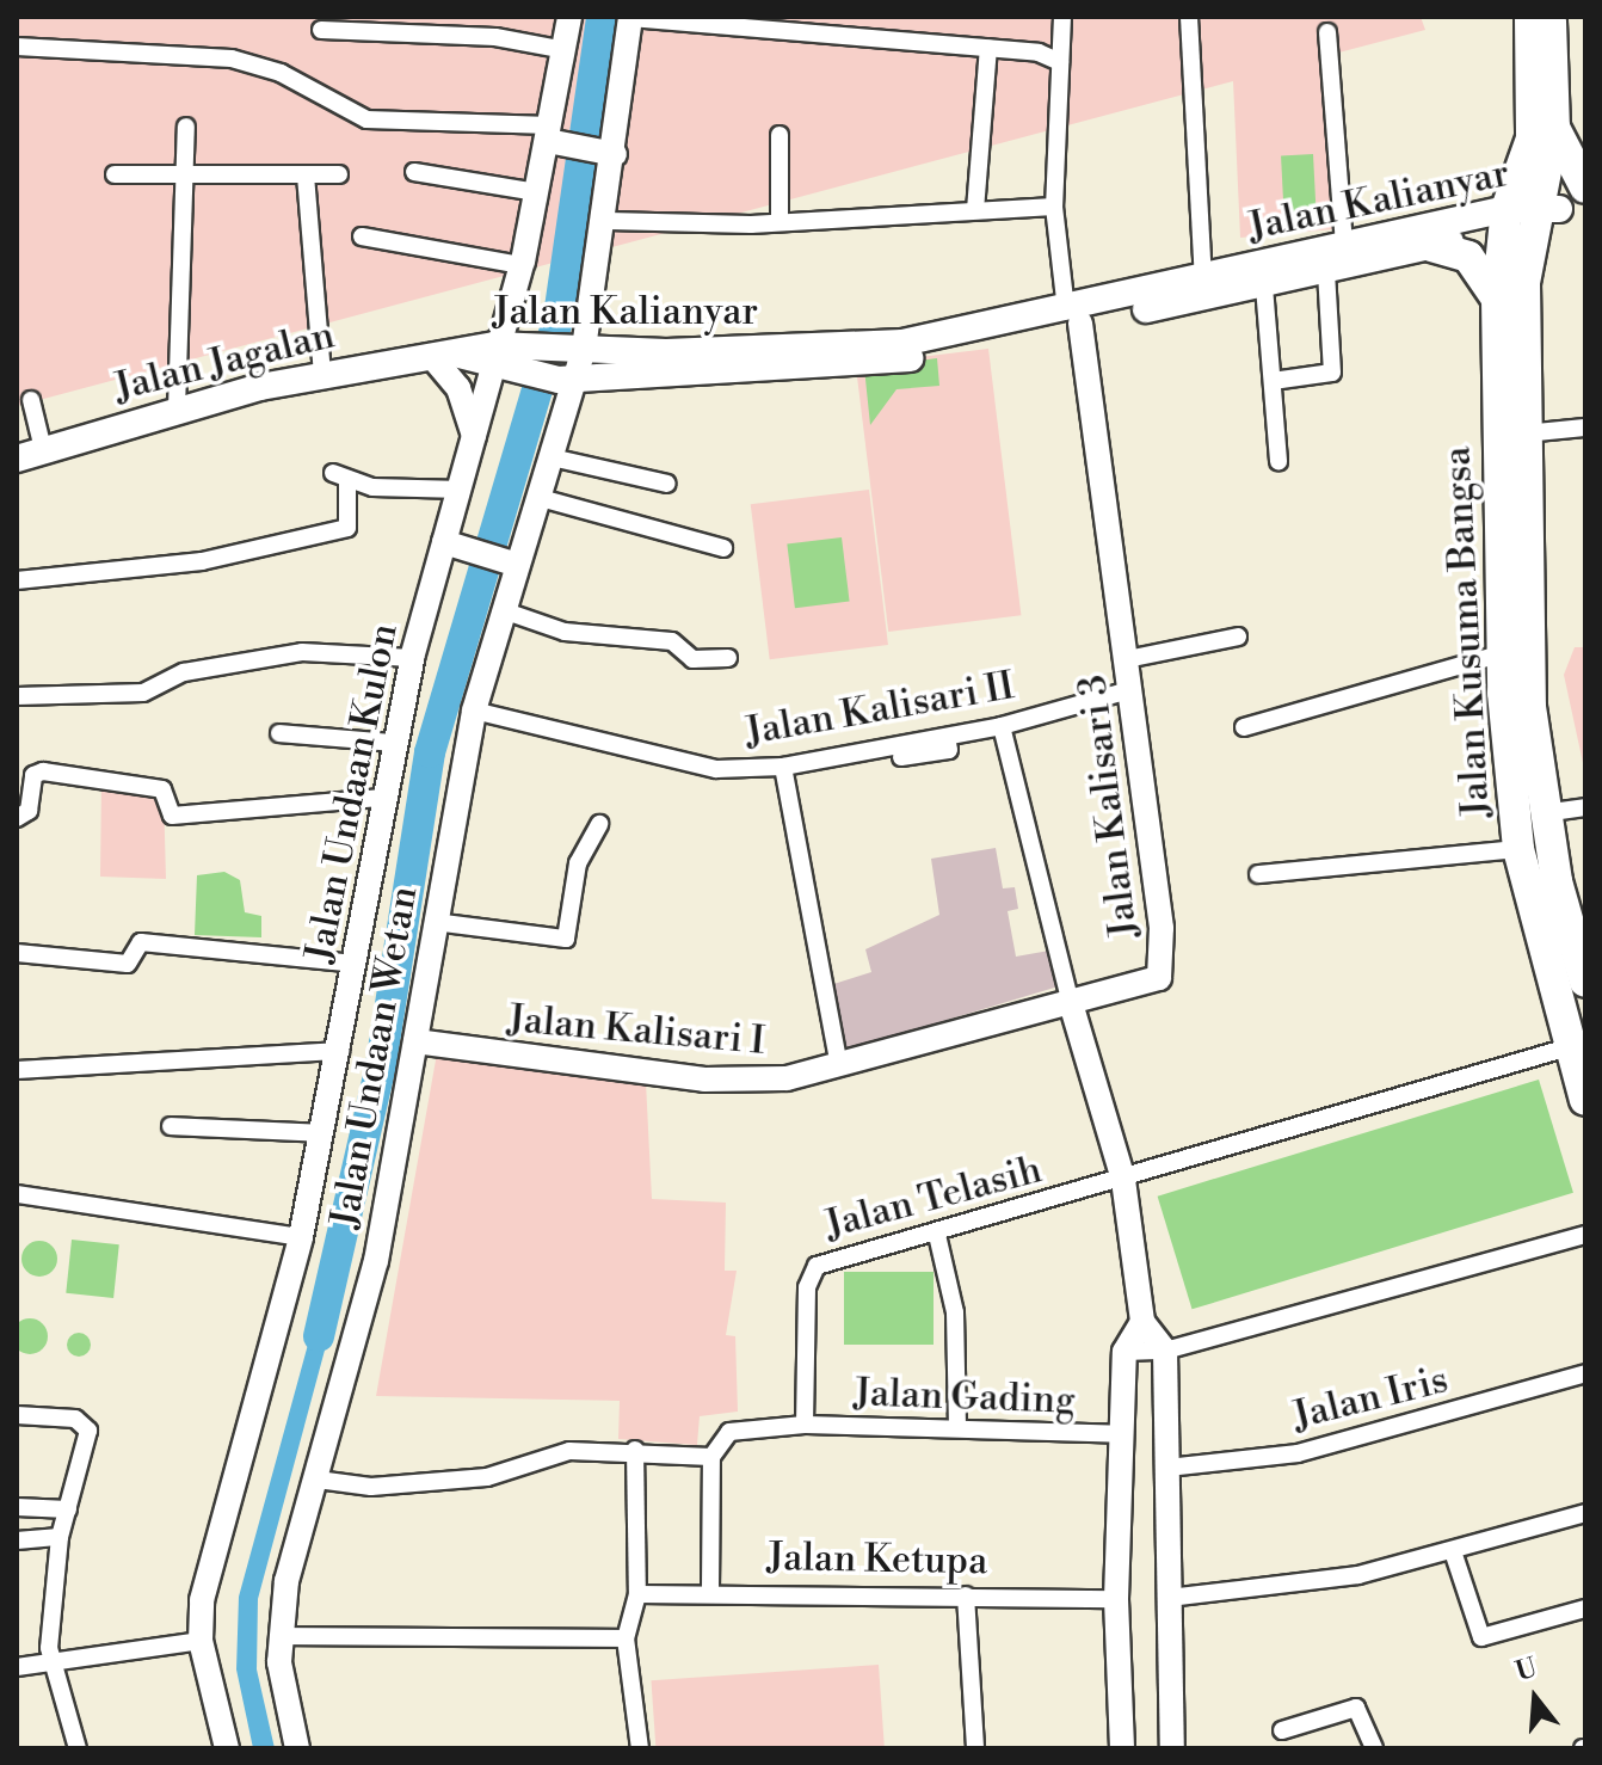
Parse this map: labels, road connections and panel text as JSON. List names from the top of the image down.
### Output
{
  "streets": {
    "highway": ["Jalan Kusuma Bangsa"],
    "main road": [
      "Jalan Kalianyar",
      "Jalan Jagalan",
      "Jalan Undaan Kulon",
      "Jalan Kalisari 3",
      "Jalan Kalisari I",
      "Jalan Undaan Wetan"
    ],
    "street": [
      "Jalan Kalisari II",
      "Jalan Telasih",
      "Jalan Gading",
      "Jalan Iris",
      "Jalan Ketupa"
    ]
  },
  "crossings": [
    ["Jalan Kalianyar", "Jalan Jagalan"],
    ["Jalan Kalianyar", "Jalan Kusuma Bangsa"],
    ["Jalan Kalianyar", "Jalan Undaan Kulon"],
    ["Jalan Kalianyar", "Jalan Kalisari 3"],
    ["Jalan Kalianyar", "Jalan Undaan Wetan"],
    ["Jalan Kusuma Bangsa", "Jalan Telasih"],
    ["Jalan Kalisari II", "Jalan Kalisari 3"],
    ["Jalan Kalisari II", "Jalan Undaan Wetan"],
    ["Jalan Kalisari 3", "Jalan Kalisari I"],
    ["Jalan Kalisari I", "Jalan Undaan Wetan"],
    ["Jalan Telasih", "Jalan Gading"]
  ],
  "north": "top"
}
